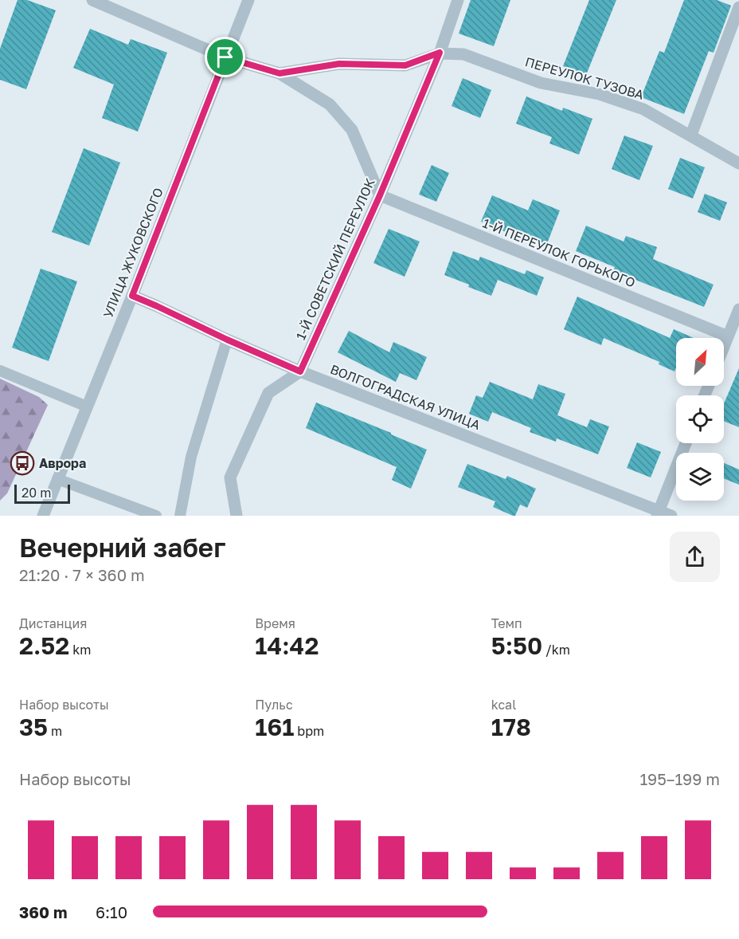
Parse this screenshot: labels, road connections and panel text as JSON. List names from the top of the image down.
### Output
{
  "streets": {
    "street": [
      "ПЕРЕУЛОК ТУЗОВА",
      "УЛИЦА ЖУКОВСКОГО",
      "1-Й ПЕРЕУЛОК ГОРЬКОГО",
      "1-Й СОВЕТСКИЙ ПЕРЕУЛОК",
      "ВОЛГОГРАДСКАЯ УЛИЦА"
    ]
  },
  "crossings": [
    ["ПЕРЕУЛОК ТУЗОВА", "1-Й СОВЕТСКИЙ ПЕРЕУЛОК"],
    ["УЛИЦА ЖУКОВСКОГО", "ВОЛГОГРАДСКАЯ УЛИЦА"],
    ["1-Й ПЕРЕУЛОК ГОРЬКОГО", "1-Й СОВЕТСКИЙ ПЕРЕУЛОК"],
    ["1-Й СОВЕТСКИЙ ПЕРЕУЛОК", "ВОЛГОГРАДСКАЯ УЛИЦА"]
  ],
  "places": {
    "bus stop": ["Аврора"]
  },
  "scale_bar": "20 m",
  "north": "top right",
  "page": {
    "scale": "20 m",
    "heading": ["Вечерний забег", "21:20 · 7 × 360 m"],
    "stats": [
      ["Дистанция", "2.52 km"],
      ["Время", "14:42"],
      ["Темп", "5:50 /km"],
      ["Набор высоты", "35 m"],
      ["Пульс", "161 bpm"],
      ["kcal", "178"]
    ],
    "chart": ["Набор высоты", "195–199 m"],
    "list": [
      {
        "name": "360 m",
        "note": "6:10"
      }
    ]
  }
}
